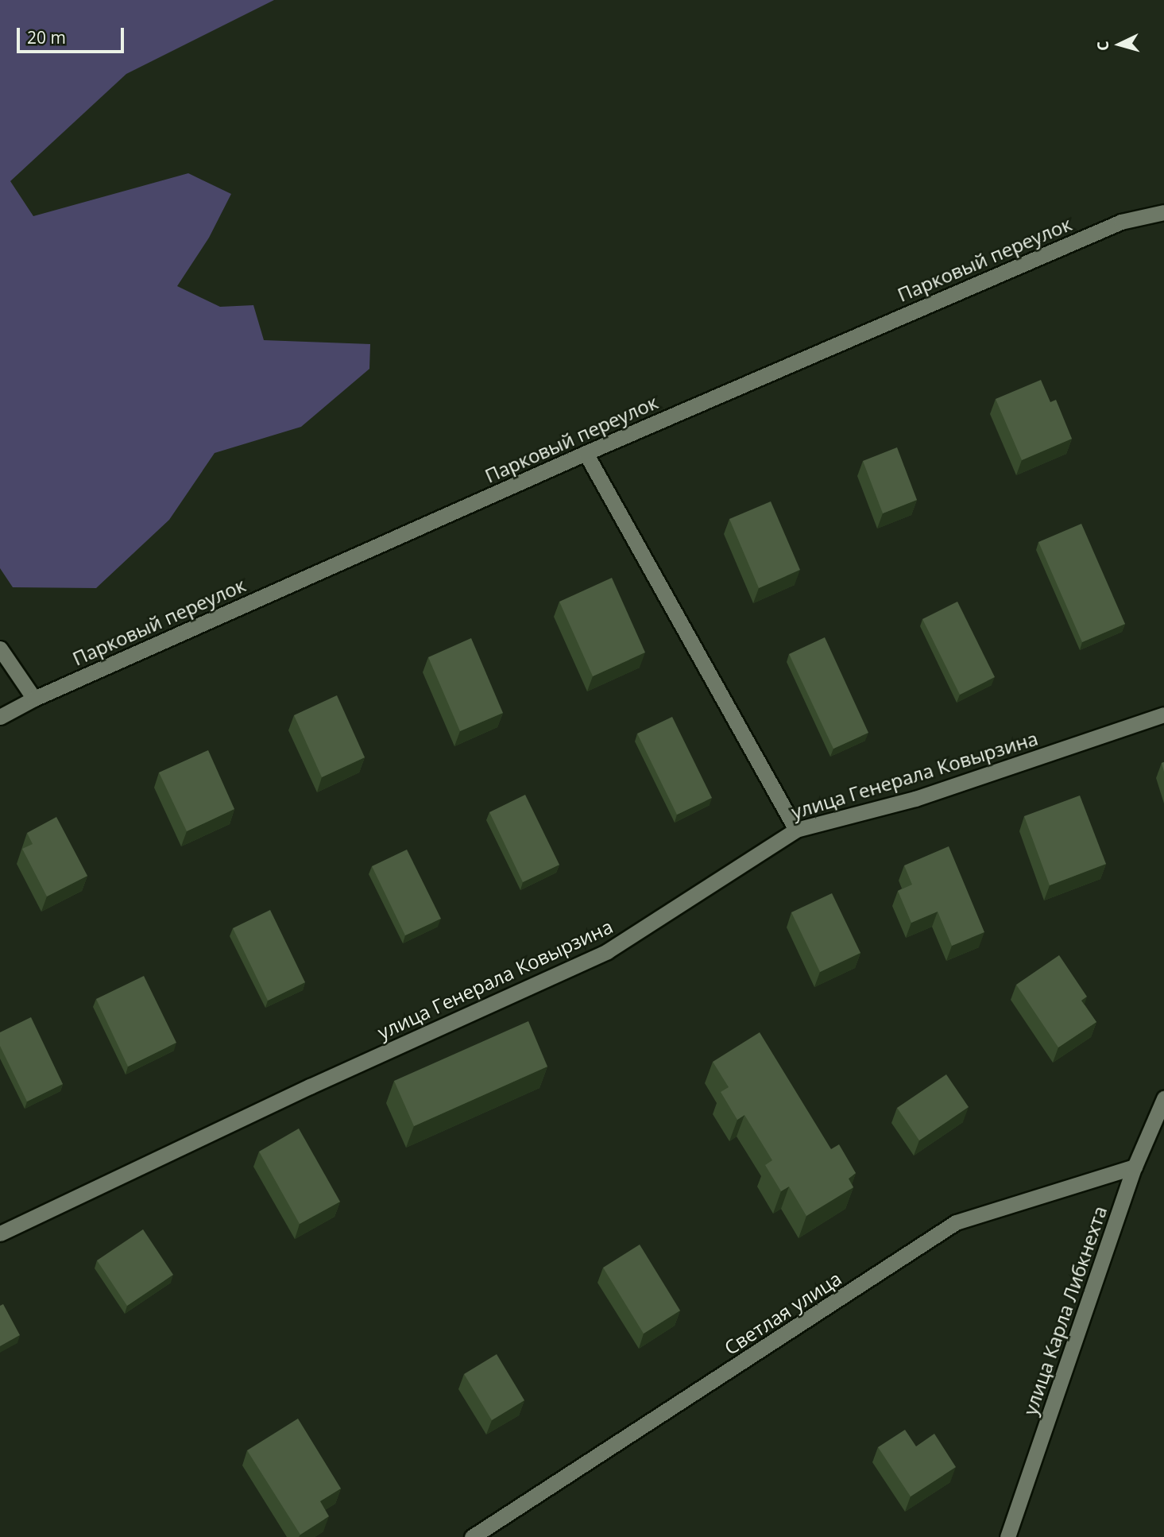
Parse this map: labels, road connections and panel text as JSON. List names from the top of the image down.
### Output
{
  "streets": {
    "street": [
      "Парковый переулок",
      "улица Генерала Ковырзина",
      "улица Карла Либкнехта",
      "Светлая улица"
    ]
  },
  "crossings": [
    ["улица Карла Либкнехта", "Светлая улица"]
  ],
  "scale_bar": "20 m",
  "north": "left"
}
